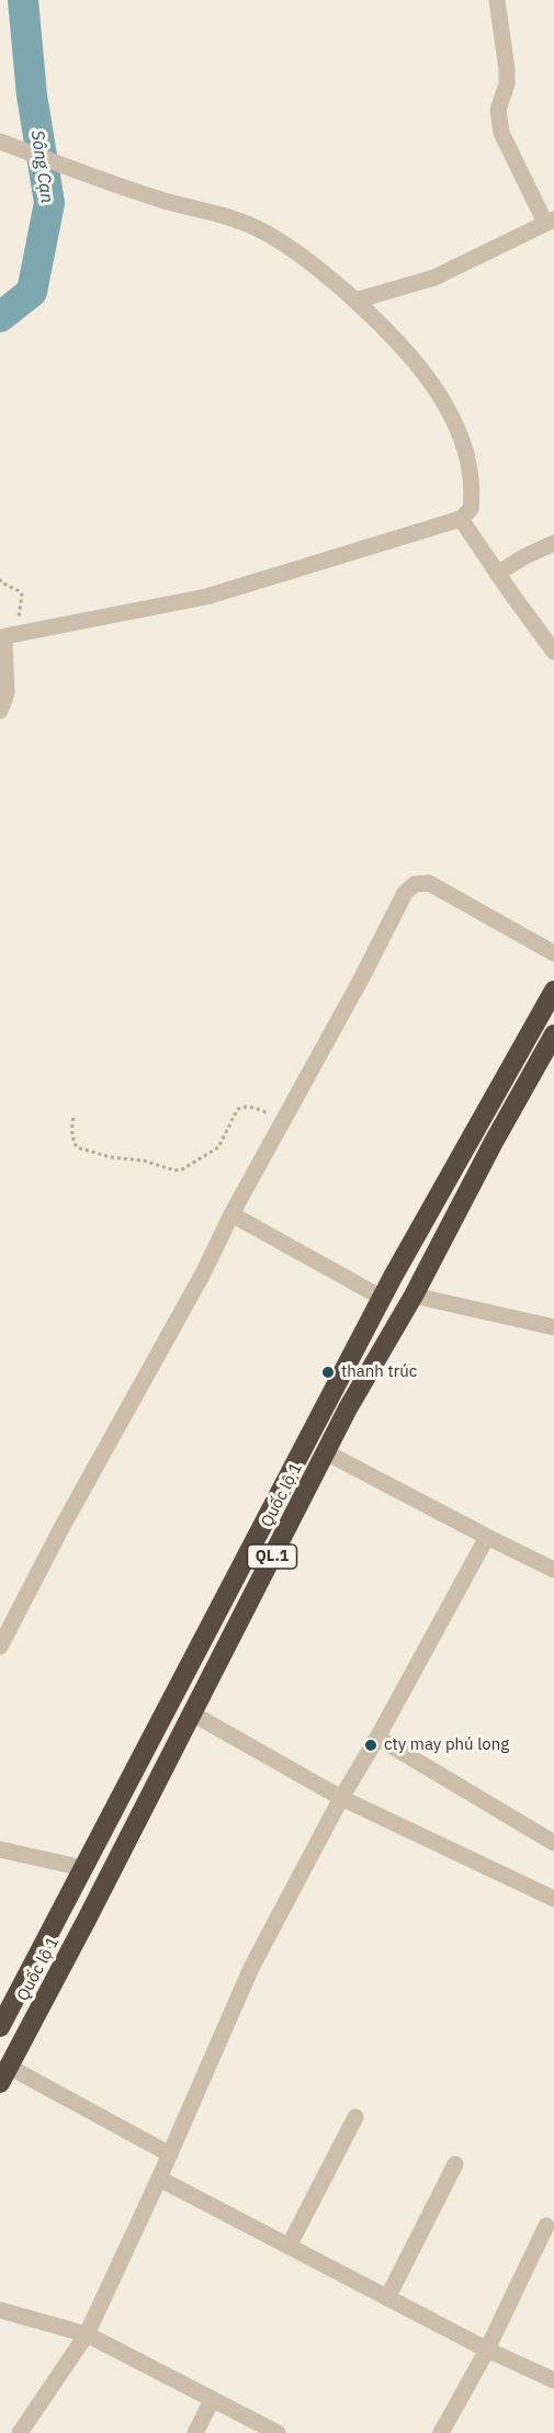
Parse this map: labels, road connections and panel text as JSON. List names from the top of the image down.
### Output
{
  "streets": {
    "highway": ["Quốc lộ 1", "QL.1"]
  },
  "water": ["Sông Cạn"],
  "places": ["thanh trúc", "cty may phú long"]
}
